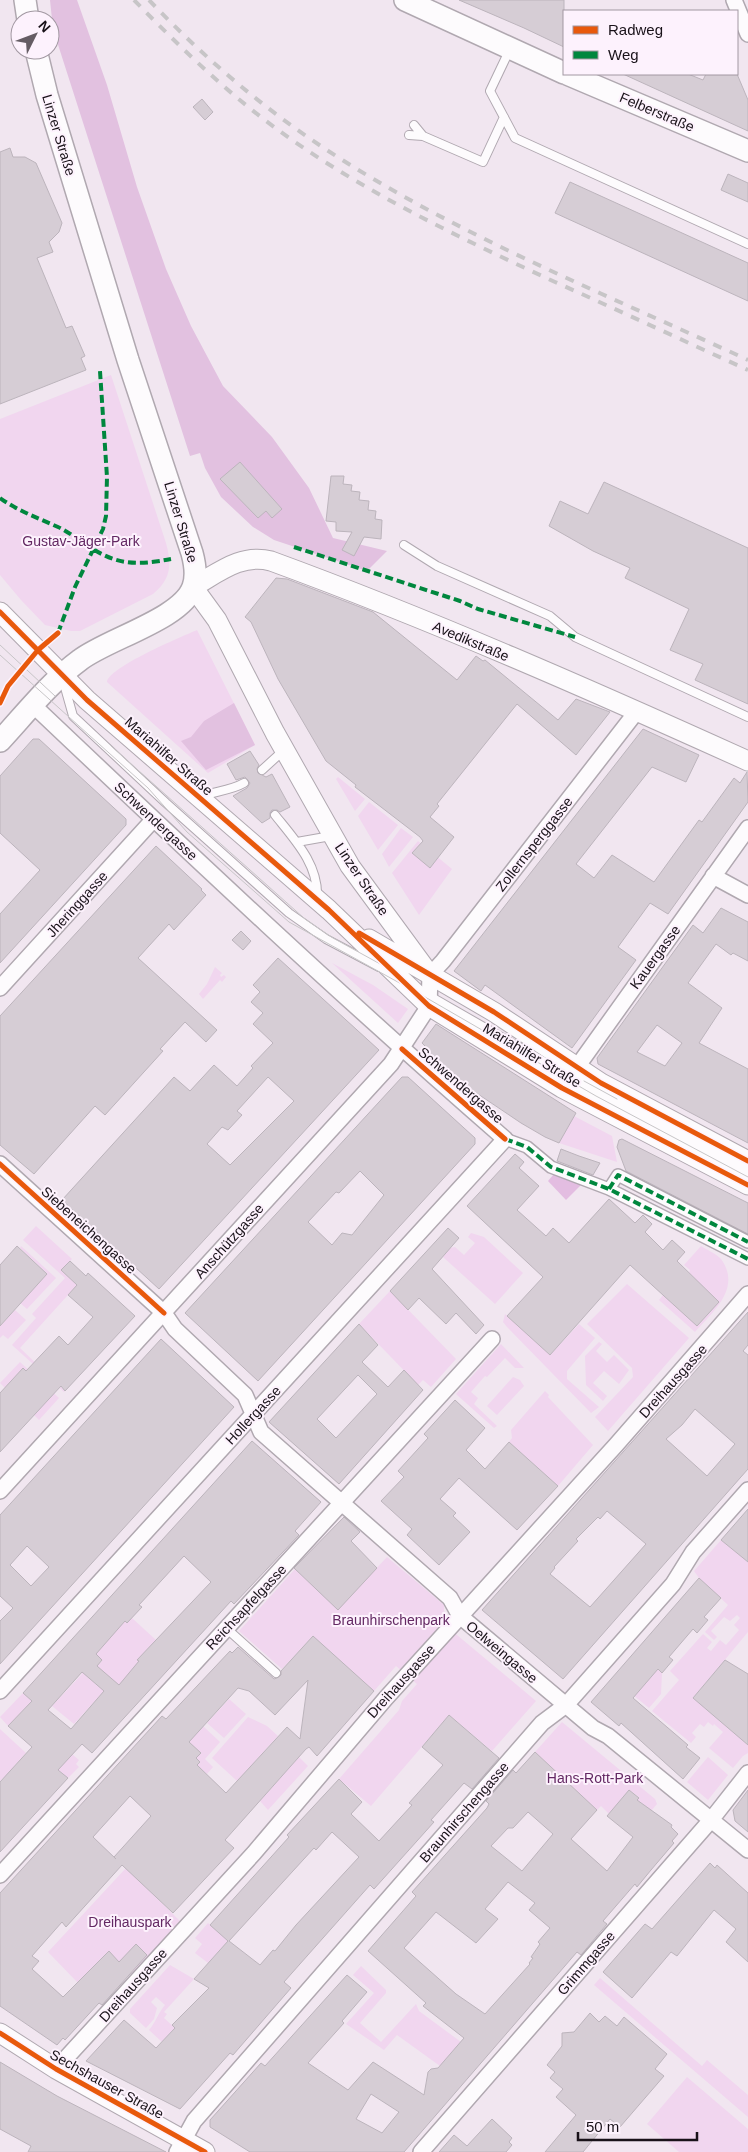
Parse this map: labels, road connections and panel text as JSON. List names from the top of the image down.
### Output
{
  "streets": {
    "main road": ["Felberstraße", "Linzer Straße"],
    "street": [
      "Avedikstraße",
      "Mariahilfer Straße",
      "Schwendergasse",
      "Zollernsperggasse",
      "Jheringgasse",
      "Kauergasse",
      "Siebeneichengasse",
      "Anschützgasse",
      "Dreihausgasse",
      "Hollergasse",
      "Reichsapfelgasse",
      "Oelweingasse",
      "Braunhirschengasse",
      "Grimmgasse",
      "Sechshauser Straße"
    ]
  },
  "crossings": [
    ["Linzer Straße", "Avedikstraße"],
    ["Linzer Straße", "Mariahilfer Straße"],
    ["Linzer Straße", "Zollernsperggasse"],
    ["Linzer Straße", "Anschützgasse"],
    ["Avedikstraße", "Zollernsperggasse"],
    ["Mariahilfer Straße", "Zollernsperggasse"],
    ["Mariahilfer Straße", "Kauergasse"],
    ["Mariahilfer Straße", "Anschützgasse"],
    ["Schwendergasse", "Jheringgasse"],
    ["Schwendergasse", "Anschützgasse"],
    ["Schwendergasse", "Hollergasse"],
    ["Zollernsperggasse", "Anschützgasse"],
    ["Siebeneichengasse", "Anschützgasse"],
    ["Siebeneichengasse", "Hollergasse"],
    ["Siebeneichengasse", "Oelweingasse"],
    ["Dreihausgasse", "Oelweingasse"],
    ["Dreihausgasse", "Sechshauser Straße"],
    ["Hollergasse", "Oelweingasse"],
    ["Reichsapfelgasse", "Oelweingasse"],
    ["Oelweingasse", "Braunhirschengasse"],
    ["Oelweingasse", "Grimmgasse"],
    ["Braunhirschengasse", "Sechshauser Straße"]
  ],
  "parks": [
    "Gustav-Jäger-Park",
    "Braunhirschenpark",
    "Hans-Rott-Park",
    "Dreihauspark"
  ],
  "legend": ["Radweg", "Weg"],
  "scale_bar": "50 m",
  "north": "top right"
}
